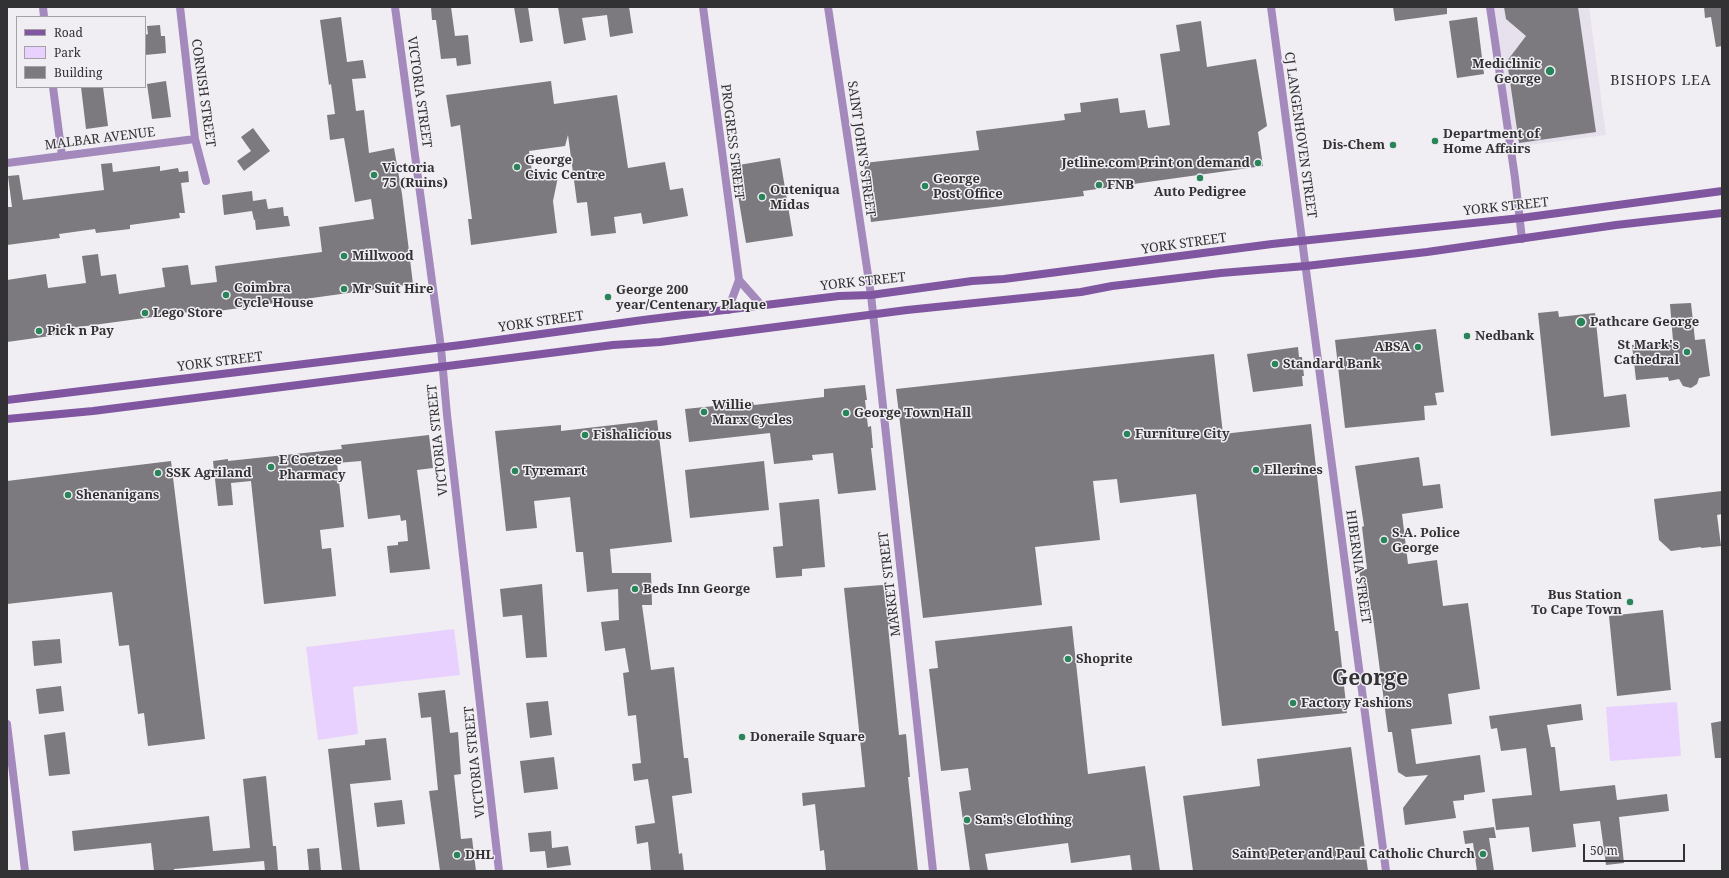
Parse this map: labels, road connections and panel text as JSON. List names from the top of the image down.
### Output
{
  "streets": {
    "main road": ["YORK STREET"],
    "street": [
      "VICTORIA STREET",
      "CORNISH STREET",
      "CJ LANGENHOVEN STREET",
      "MALBAR AVENUE",
      "PROGRESS STREET",
      "SAINT JOHN'S STREET",
      "HIBERNIA STREET",
      "MARKET STREET"
    ]
  },
  "crossings": [
    ["VICTORIA STREET", "YORK STREET"],
    ["CORNISH STREET", "MALBAR AVENUE"],
    ["CJ LANGENHOVEN STREET", "YORK STREET"],
    ["CJ LANGENHOVEN STREET", "HIBERNIA STREET"],
    ["PROGRESS STREET", "YORK STREET"],
    ["SAINT JOHN'S STREET", "YORK STREET"],
    ["SAINT JOHN'S STREET", "MARKET STREET"],
    ["YORK STREET", "MARKET STREET"]
  ],
  "districts": ["BISHOPS LEA", "George"],
  "places": [
    "Mediclinic George",
    "Department of Home Affairs",
    "Dis-Chem",
    "Jetline.com Print on demand",
    "George Civic Centre",
    "Victoria 75 (Ruins)",
    "Auto Pedigree",
    "FNB",
    "George Post Office",
    "Outeniqua Midas",
    "Millwood",
    "Mr Suit Hire",
    "Coimbra Cycle House",
    "George 200 year/Centenary Plaque",
    "Lego Store",
    "Pathcare George",
    "Pick n Pay",
    "Nedbank",
    "ABSA",
    "St Mark's Cathedral",
    "Standard Bank",
    "Willie Marx Cycles",
    "George Town Hall",
    "Furniture City",
    "Fishalicious",
    "E Coetzee Pharmacy",
    "Ellerines",
    "Tyremart",
    "SSK Agriland",
    "Shenanigans",
    "S.A. Police George",
    "Beds Inn George",
    "Bus Station To Cape Town",
    "Shoprite",
    "Factory Fashions",
    "Doneraile Square",
    "Sam's Clothing",
    "Saint Peter and Paul Catholic Church",
    "DHL"
  ],
  "legend": ["Road", "Park", "Building"],
  "scale_bar": "50 m"
}
